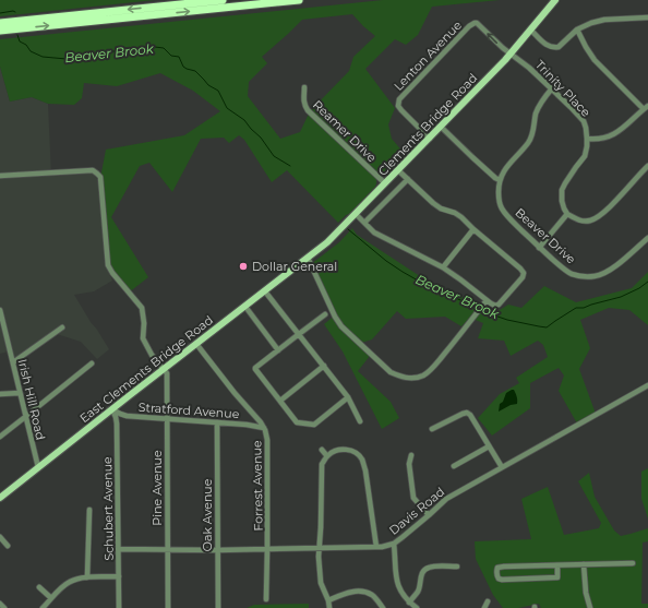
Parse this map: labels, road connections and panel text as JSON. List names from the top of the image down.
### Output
{
  "streets": {
    "main road": ["Clements Bridge Road", "East Clements Bridge Road"],
    "street": [
      "Lenton Avenue",
      "Trinity Place",
      "Reamer Drive",
      "Beaver Drive",
      "Irish Hill Road",
      "Stratford Avenue",
      "Forrest Avenue",
      "Pine Avenue",
      "Schubert Avenue",
      "Davis Road",
      "Oak Avenue"
    ]
  },
  "crossings": [
    ["Lenton Avenue", "Trinity Place"],
    ["Lenton Avenue", "Clements Bridge Road"],
    ["Trinity Place", "Clements Bridge Road"],
    ["Clements Bridge Road", "Reamer Drive"],
    ["Clements Bridge Road", "East Clements Bridge Road"],
    ["East Clements Bridge Road", "Irish Hill Road"],
    ["East Clements Bridge Road", "Stratford Avenue"],
    ["East Clements Bridge Road", "Forrest Avenue"],
    ["East Clements Bridge Road", "Pine Avenue"],
    ["East Clements Bridge Road", "Schubert Avenue"],
    ["Stratford Avenue", "Forrest Avenue"],
    ["Stratford Avenue", "Pine Avenue"],
    ["Stratford Avenue", "Schubert Avenue"],
    ["Stratford Avenue", "Oak Avenue"],
    ["Forrest Avenue", "Davis Road"],
    ["Pine Avenue", "Davis Road"],
    ["Schubert Avenue", "Davis Road"],
    ["Davis Road", "Oak Avenue"]
  ],
  "water": ["Beaver Brook"],
  "places": ["Dollar General"]
}
